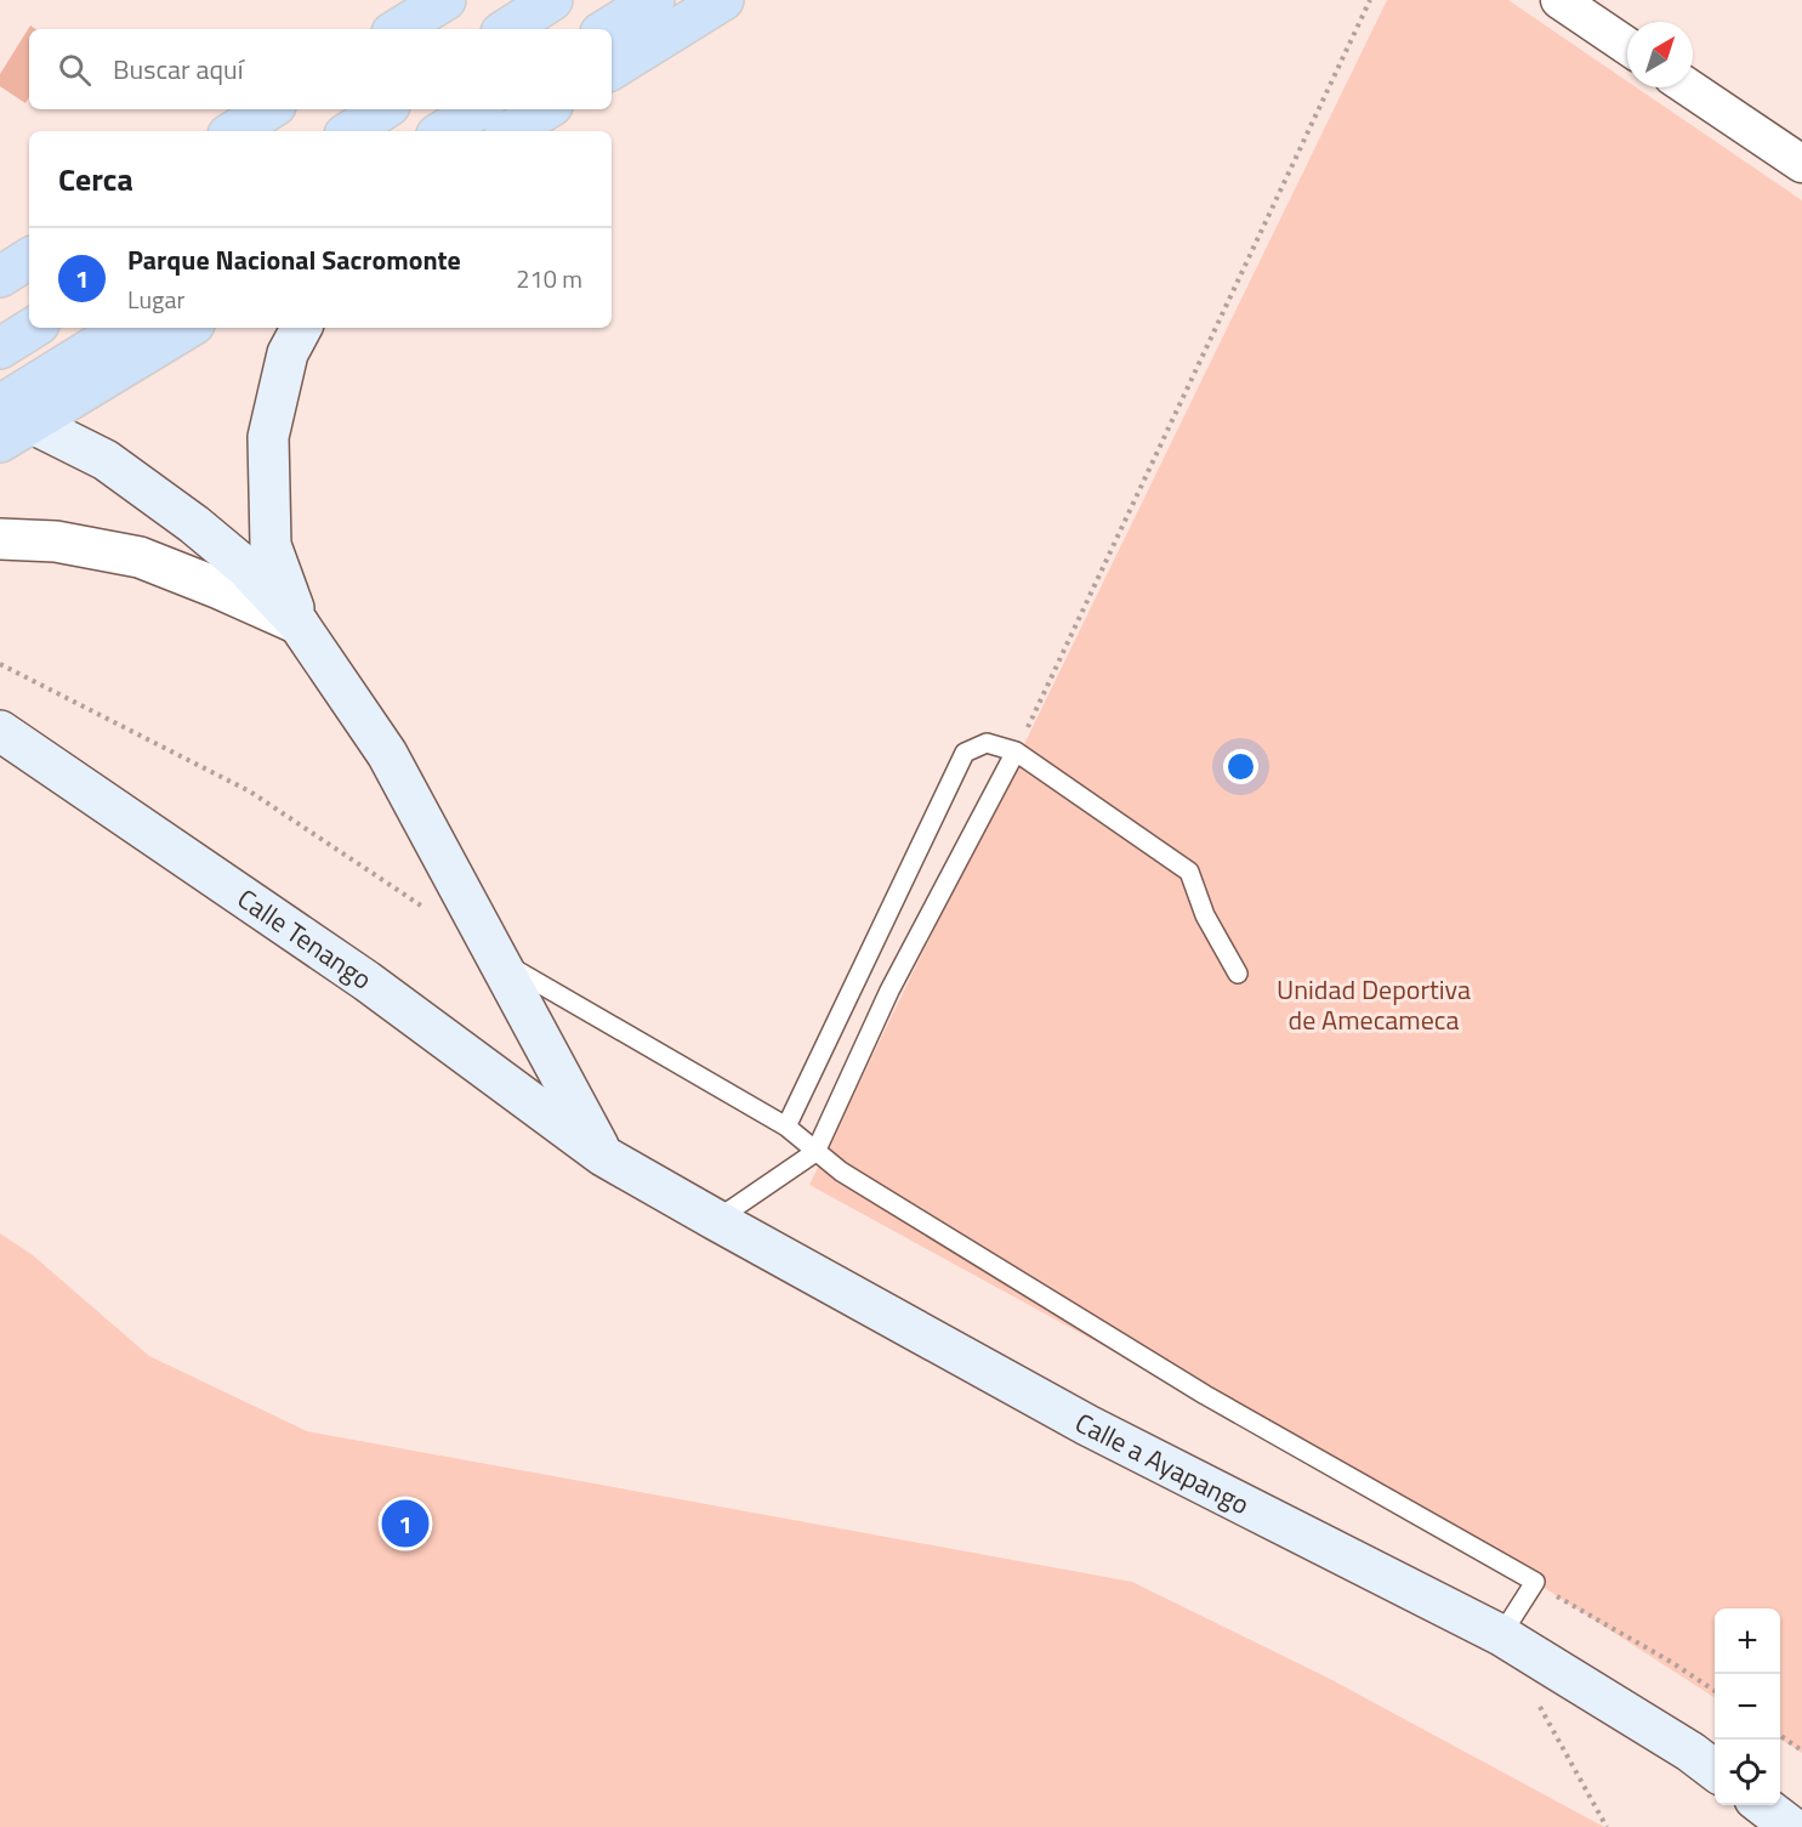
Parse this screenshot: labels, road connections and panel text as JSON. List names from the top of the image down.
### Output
{
  "streets": {
    "main road": ["Calle Tenango", "Calle a Ayapango"]
  },
  "crossings": [
    ["Calle Tenango", "Calle a Ayapango"]
  ],
  "parks": ["Unidad Deportiva de Amecameca"],
  "north": "top right",
  "page": {
    "search": "Buscar aquí",
    "heading": "Cerca",
    "list": [
      {
        "mark": "1",
        "name": "Parque Nacional Sacromonte",
        "note": "Lugar",
        "value": "210 m"
      }
    ],
    "pins": "1",
    "map_buttons": ["+", "−"]
  }
}
